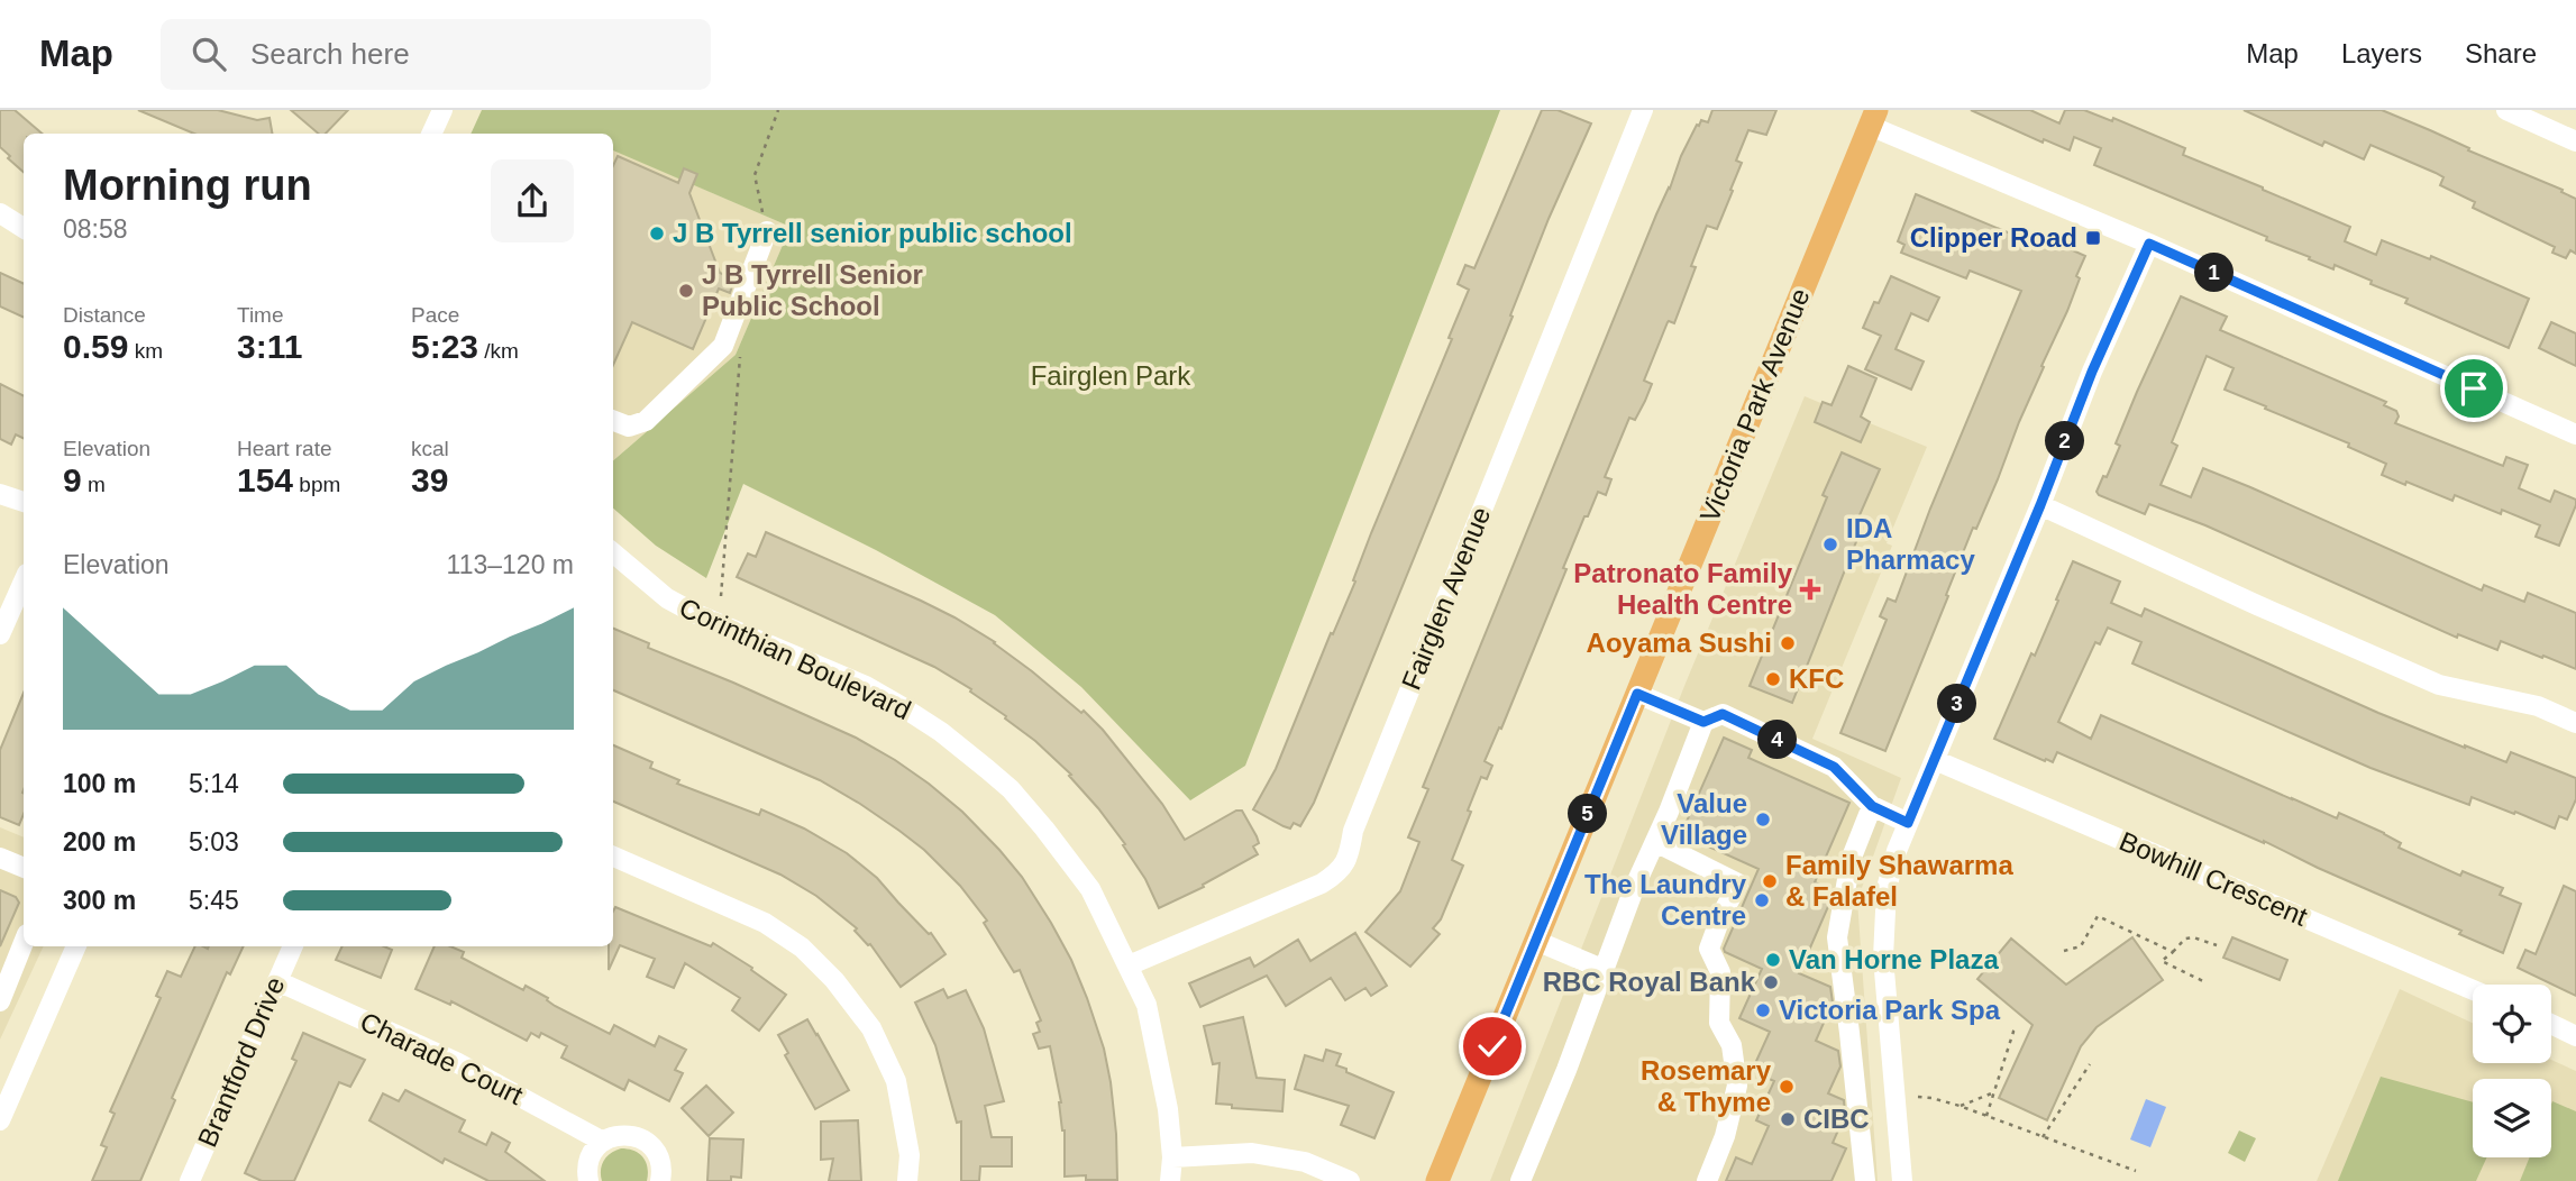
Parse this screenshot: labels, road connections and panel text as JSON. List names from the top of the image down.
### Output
{
  "streets": {
    "main road": ["Victoria Park Avenue"],
    "street": [
      "Fairglen Avenue",
      "Corinthian Boulevard",
      "Bowhill Crescent",
      "Charade Court",
      "Brantford Drive"
    ]
  },
  "crossings": [
    ["Fairglen Avenue", "Corinthian Boulevard"],
    ["Charade Court", "Brantford Drive"]
  ],
  "parks": ["Fairglen Park"],
  "places": {
    "other": [
      "J B Tyrrell senior public school",
      "J B Tyrrell Senior Public School",
      "IDA Pharmacy",
      "Aoyama Sushi",
      "KFC",
      "Value Village",
      "Family Shawarma & Falafel",
      "The Laundry Centre",
      "Van Horne Plaza",
      "RBC Royal Bank",
      "Victoria Park Spa",
      "Rosemary & Thyme",
      "CIBC"
    ],
    "transit": ["Clipper Road"],
    "health": ["Patronato Family Health Centre"]
  },
  "page": {
    "header": "Map",
    "search": "Search here",
    "nav": ["Map", "Layers", "Share"],
    "heading": ["Morning run", "08:58"],
    "pins": [
      "1",
      "2",
      "3",
      "4",
      "5"
    ],
    "stats": [
      ["Distance", "0.59 km"],
      ["Time", "3:11"],
      ["Pace", "5:23 /km"],
      ["Elevation", "9 m"],
      ["Heart rate", "154 bpm"],
      ["kcal", "39"]
    ],
    "chart": ["Elevation", "113–120 m"],
    "list": [
      {
        "name": "100 m",
        "note": "5:14"
      },
      {
        "name": "200 m",
        "note": "5:03"
      },
      {
        "name": "300 m",
        "note": "5:45"
      }
    ]
  }
}
